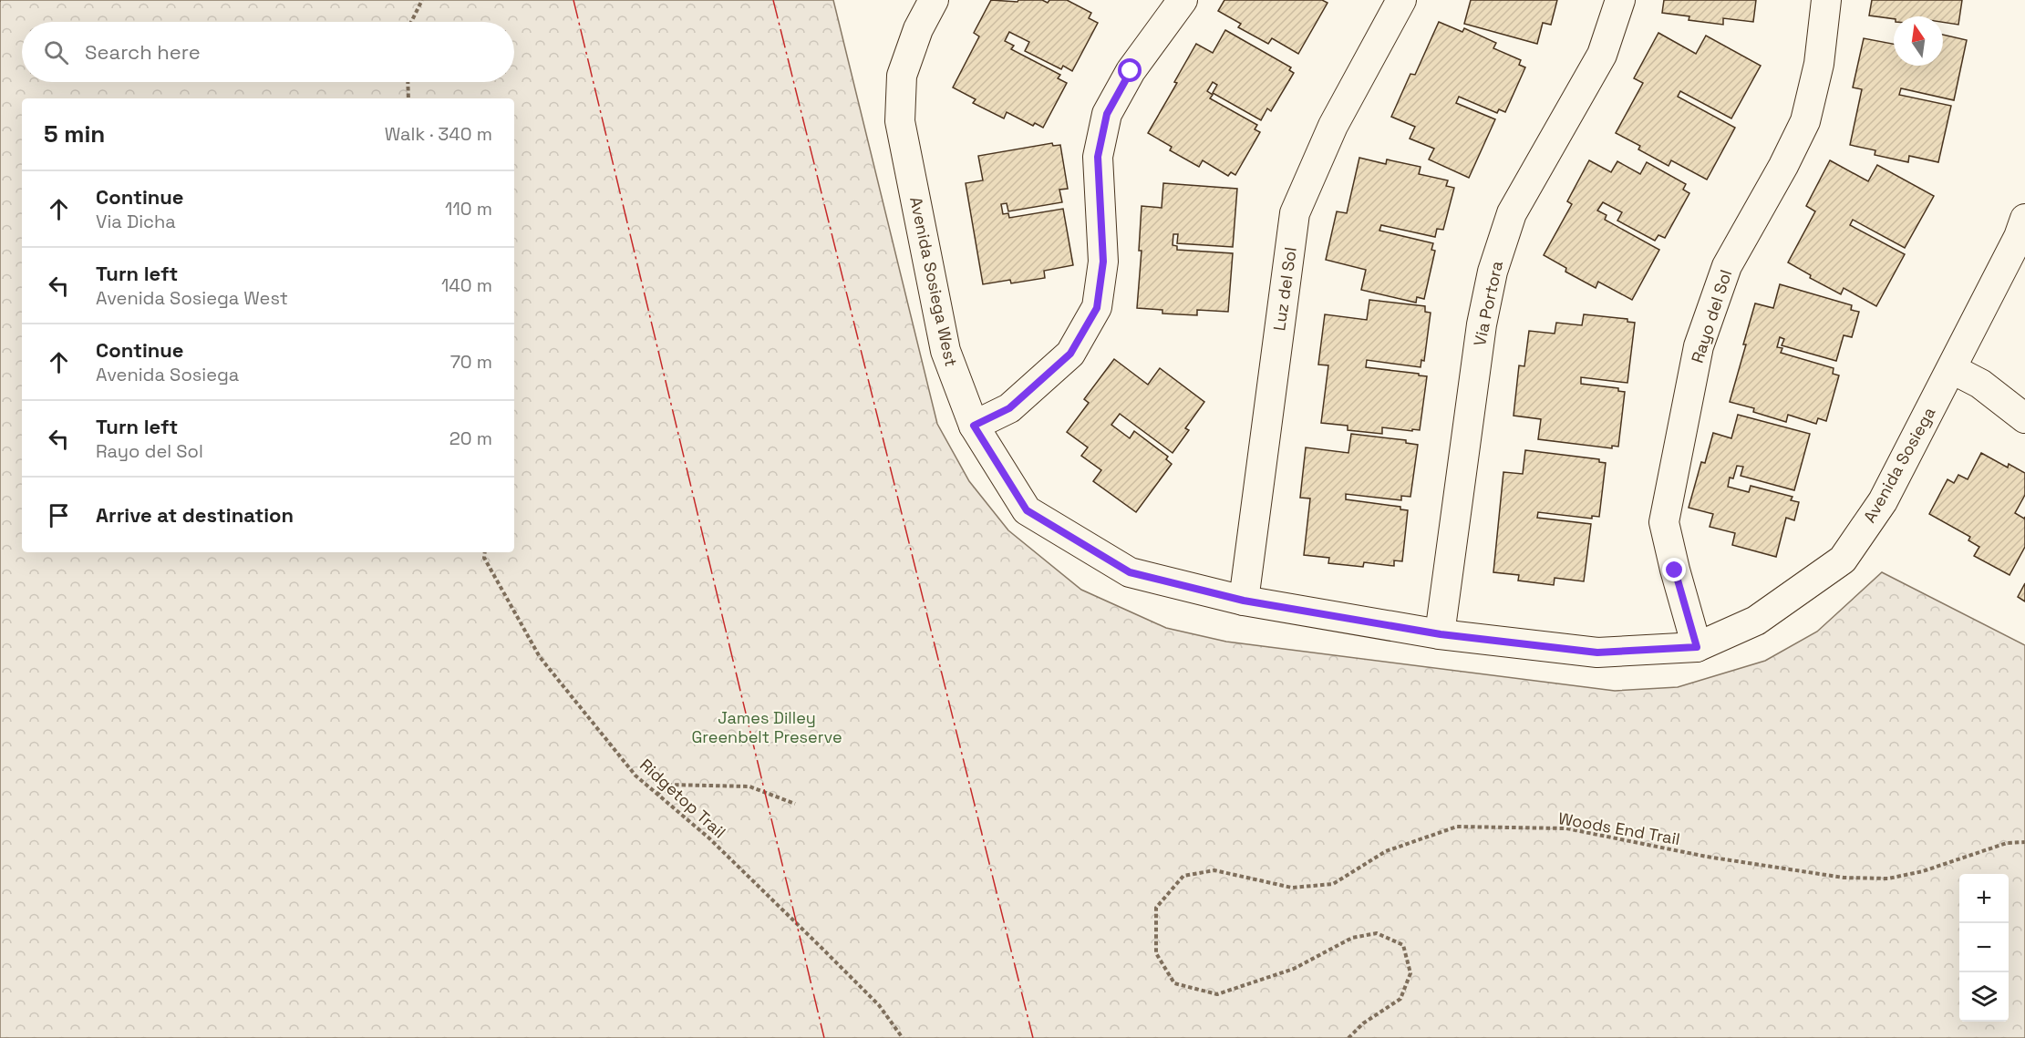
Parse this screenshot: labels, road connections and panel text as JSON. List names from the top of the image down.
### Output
{
  "streets": {
    "street": [
      "Avenida Sosiega West",
      "Luz del Sol",
      "Via Portora",
      "Rayo del Sol",
      "Avenida Sosiega"
    ],
    "path": ["Ridgetop Trail", "Woods End Trail"]
  },
  "crossings": [
    ["Avenida Sosiega West", "Luz del Sol"],
    ["Avenida Sosiega West", "Via Portora"],
    ["Avenida Sosiega West", "Avenida Sosiega"],
    ["Via Portora", "Avenida Sosiega"],
    ["Rayo del Sol", "Avenida Sosiega"]
  ],
  "parks": ["James Dilley Greenbelt Preserve"],
  "north": "top",
  "page": {
    "search": "Search here",
    "heading": ["5 min", "Walk · 340 m"],
    "list": [
      ["Continue", "Via Dicha", "110 m"],
      ["Turn left", "Avenida Sosiega West", "140 m"],
      ["Continue", "Avenida Sosiega", "70 m"],
      ["Turn left", "Rayo del Sol", "20 m"],
      "Arrive at destination"
    ],
    "map_buttons": ["+", "−"]
  }
}
